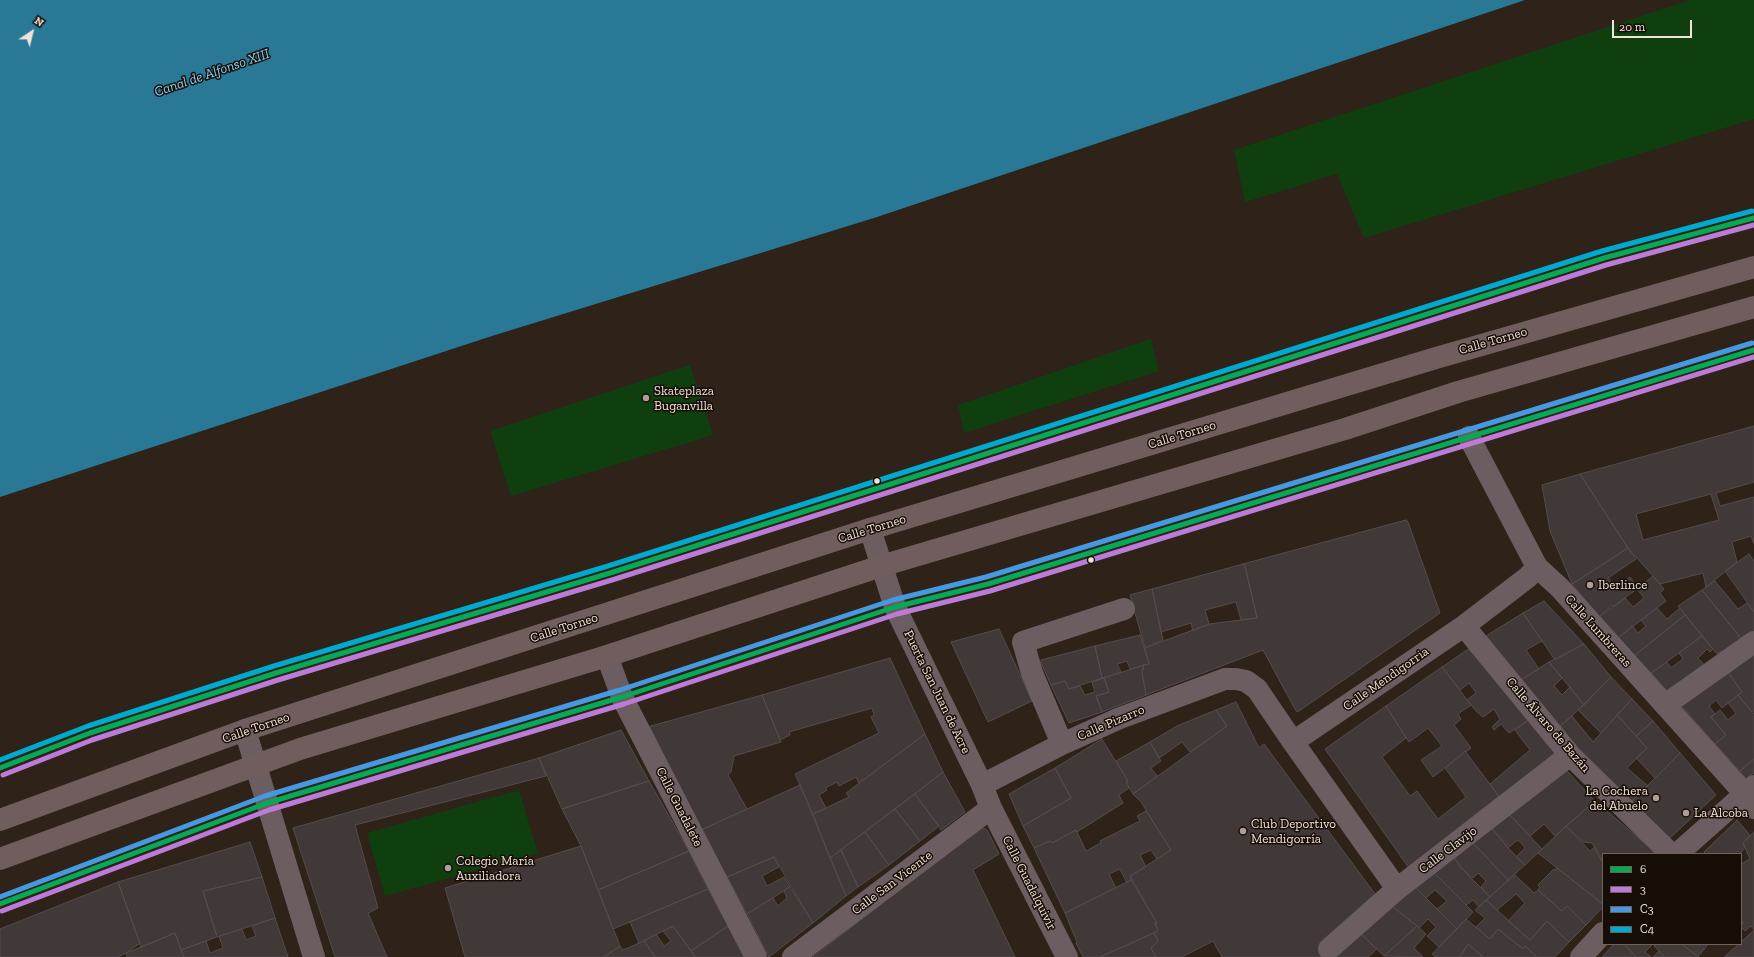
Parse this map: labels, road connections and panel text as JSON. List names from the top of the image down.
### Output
{
  "streets": {
    "main road": ["Calle Torneo"],
    "street": [
      "Calle Lumbreras",
      "Calle Mendigorria",
      "Puerta San Juan de Acre",
      "Calle Pizarro",
      "Calle Álvaro de Bazán",
      "Calle Guadalete",
      "Calle Clavijo",
      "Calle San Vicente",
      "Calle Guadalquivir"
    ]
  },
  "crossings": [
    ["Calle Torneo", "Puerta San Juan de Acre"],
    ["Calle Lumbreras", "Calle Mendigorria"],
    ["Calle Mendigorria", "Calle Pizarro"],
    ["Calle Mendigorria", "Calle Álvaro de Bazán"],
    ["Puerta San Juan de Acre", "Calle Pizarro"],
    ["Puerta San Juan de Acre", "Calle San Vicente"],
    ["Puerta San Juan de Acre", "Calle Guadalquivir"],
    ["Calle Álvaro de Bazán", "Calle Clavijo"],
    ["Calle San Vicente", "Calle Guadalquivir"]
  ],
  "water": ["Canal de Alfonso XIII"],
  "places": [
    "Skateplaza Buganvilla",
    "Iberlince",
    "La Cochera del Abuelo",
    "La Alcoba",
    "Club Deportivo Mendigorría",
    "Colegio María Auxiliadora"
  ],
  "lines": [
    "transit line C4",
    "transit line 6",
    "transit line 3",
    "transit line C3"
  ],
  "legend": [
    "6",
    "3",
    "C3",
    "C4"
  ],
  "scale_bar": "20 m",
  "north": "top right"
}
